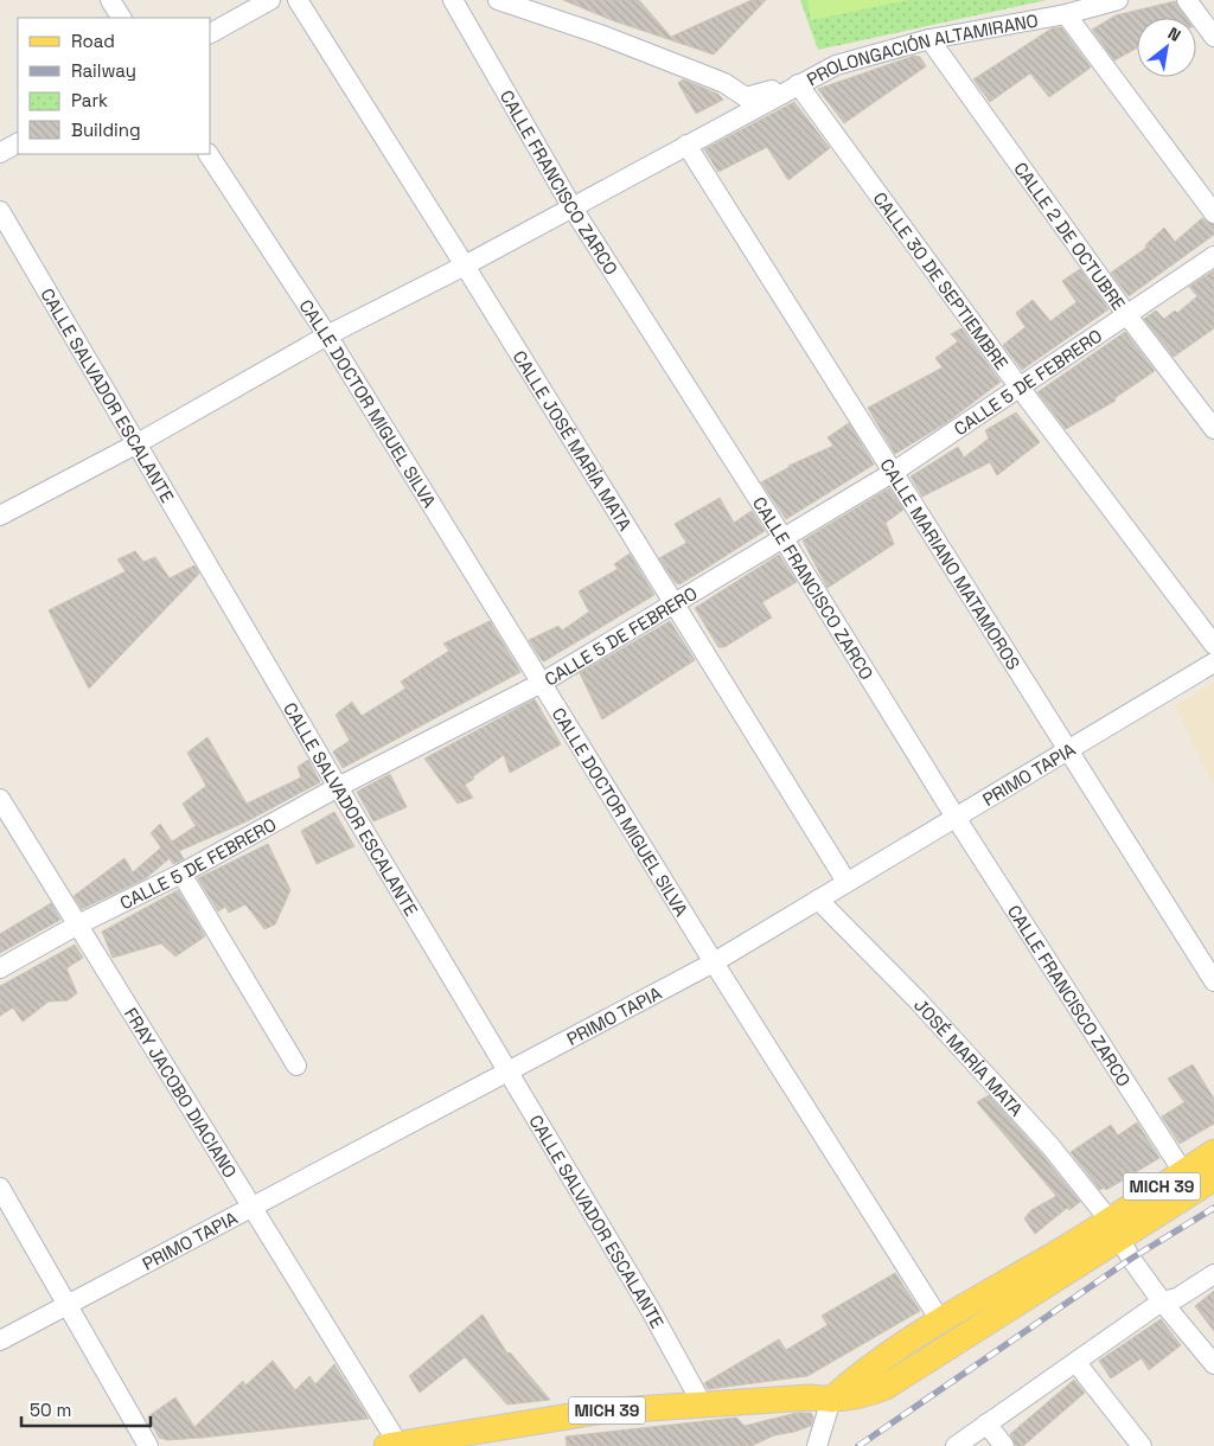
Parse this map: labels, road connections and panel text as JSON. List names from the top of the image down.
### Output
{
  "streets": {
    "main road": ["MICH 39"],
    "street": [
      "PROLONGACIÓN ALTAMIRANO",
      "CALLE FRANCISCO ZARCO",
      "CALLE 2 DE OCTUBRE",
      "CALLE 30 DE SEPTIEMBRE",
      "CALLE 5 DE FEBRERO",
      "CALLE SALVADOR ESCALANTE",
      "CALLE DOCTOR MIGUEL SILVA",
      "CALLE JOSÉ MARÍA MATA",
      "CALLE MARIANO MATAMOROS",
      "PRIMO TAPIA",
      "JOSÉ MARÍA MATA",
      "FRAY JACOBO DIACIANO"
    ]
  },
  "crossings": [
    ["PROLONGACIÓN ALTAMIRANO", "CALLE 2 DE OCTUBRE"],
    ["PROLONGACIÓN ALTAMIRANO", "CALLE 30 DE SEPTIEMBRE"],
    ["CALLE FRANCISCO ZARCO", "CALLE 5 DE FEBRERO"],
    ["CALLE FRANCISCO ZARCO", "PRIMO TAPIA"],
    ["CALLE FRANCISCO ZARCO", "MICH 39"],
    ["CALLE 2 DE OCTUBRE", "CALLE 5 DE FEBRERO"],
    ["CALLE 30 DE SEPTIEMBRE", "CALLE 5 DE FEBRERO"],
    ["CALLE 5 DE FEBRERO", "CALLE SALVADOR ESCALANTE"],
    ["CALLE 5 DE FEBRERO", "CALLE DOCTOR MIGUEL SILVA"],
    ["CALLE 5 DE FEBRERO", "CALLE JOSÉ MARÍA MATA"],
    ["CALLE 5 DE FEBRERO", "CALLE MARIANO MATAMOROS"],
    ["CALLE 5 DE FEBRERO", "FRAY JACOBO DIACIANO"],
    ["CALLE SALVADOR ESCALANTE", "PRIMO TAPIA"],
    ["CALLE SALVADOR ESCALANTE", "MICH 39"],
    ["CALLE DOCTOR MIGUEL SILVA", "PRIMO TAPIA"],
    ["CALLE DOCTOR MIGUEL SILVA", "MICH 39"],
    ["CALLE JOSÉ MARÍA MATA", "PRIMO TAPIA"],
    ["CALLE MARIANO MATAMOROS", "PRIMO TAPIA"],
    ["PRIMO TAPIA", "JOSÉ MARÍA MATA"],
    ["PRIMO TAPIA", "FRAY JACOBO DIACIANO"],
    ["JOSÉ MARÍA MATA", "MICH 39"],
    ["FRAY JACOBO DIACIANO", "MICH 39"]
  ],
  "legend": [
    "Road",
    "Railway",
    "Park",
    "Building"
  ],
  "scale_bar": "50 m",
  "north": "top right"
}
